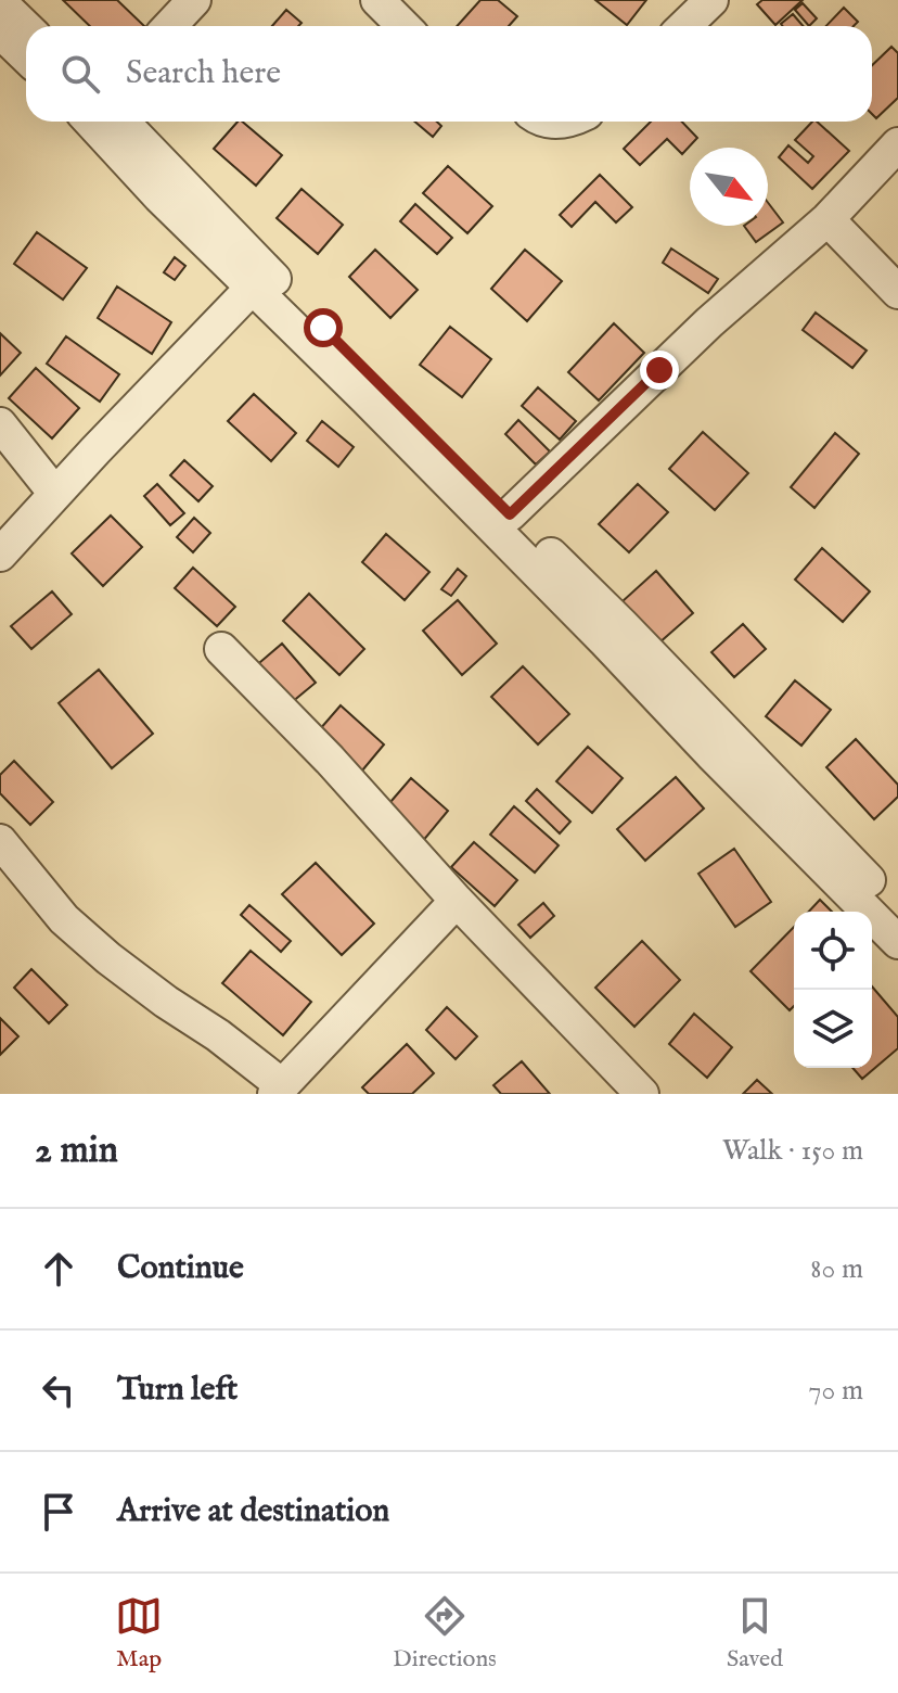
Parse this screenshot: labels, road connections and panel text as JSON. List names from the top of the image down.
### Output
{
  "north": "bottom right",
  "page": {
    "search": "Search here",
    "heading": ["2 min", "Walk · 150 m"],
    "list": [
      ["Continue", "80 m"],
      ["Turn left", "70 m"],
      "Arrive at destination"
    ],
    "nav": ["Map", "Directions", "Saved"]
  }
}
